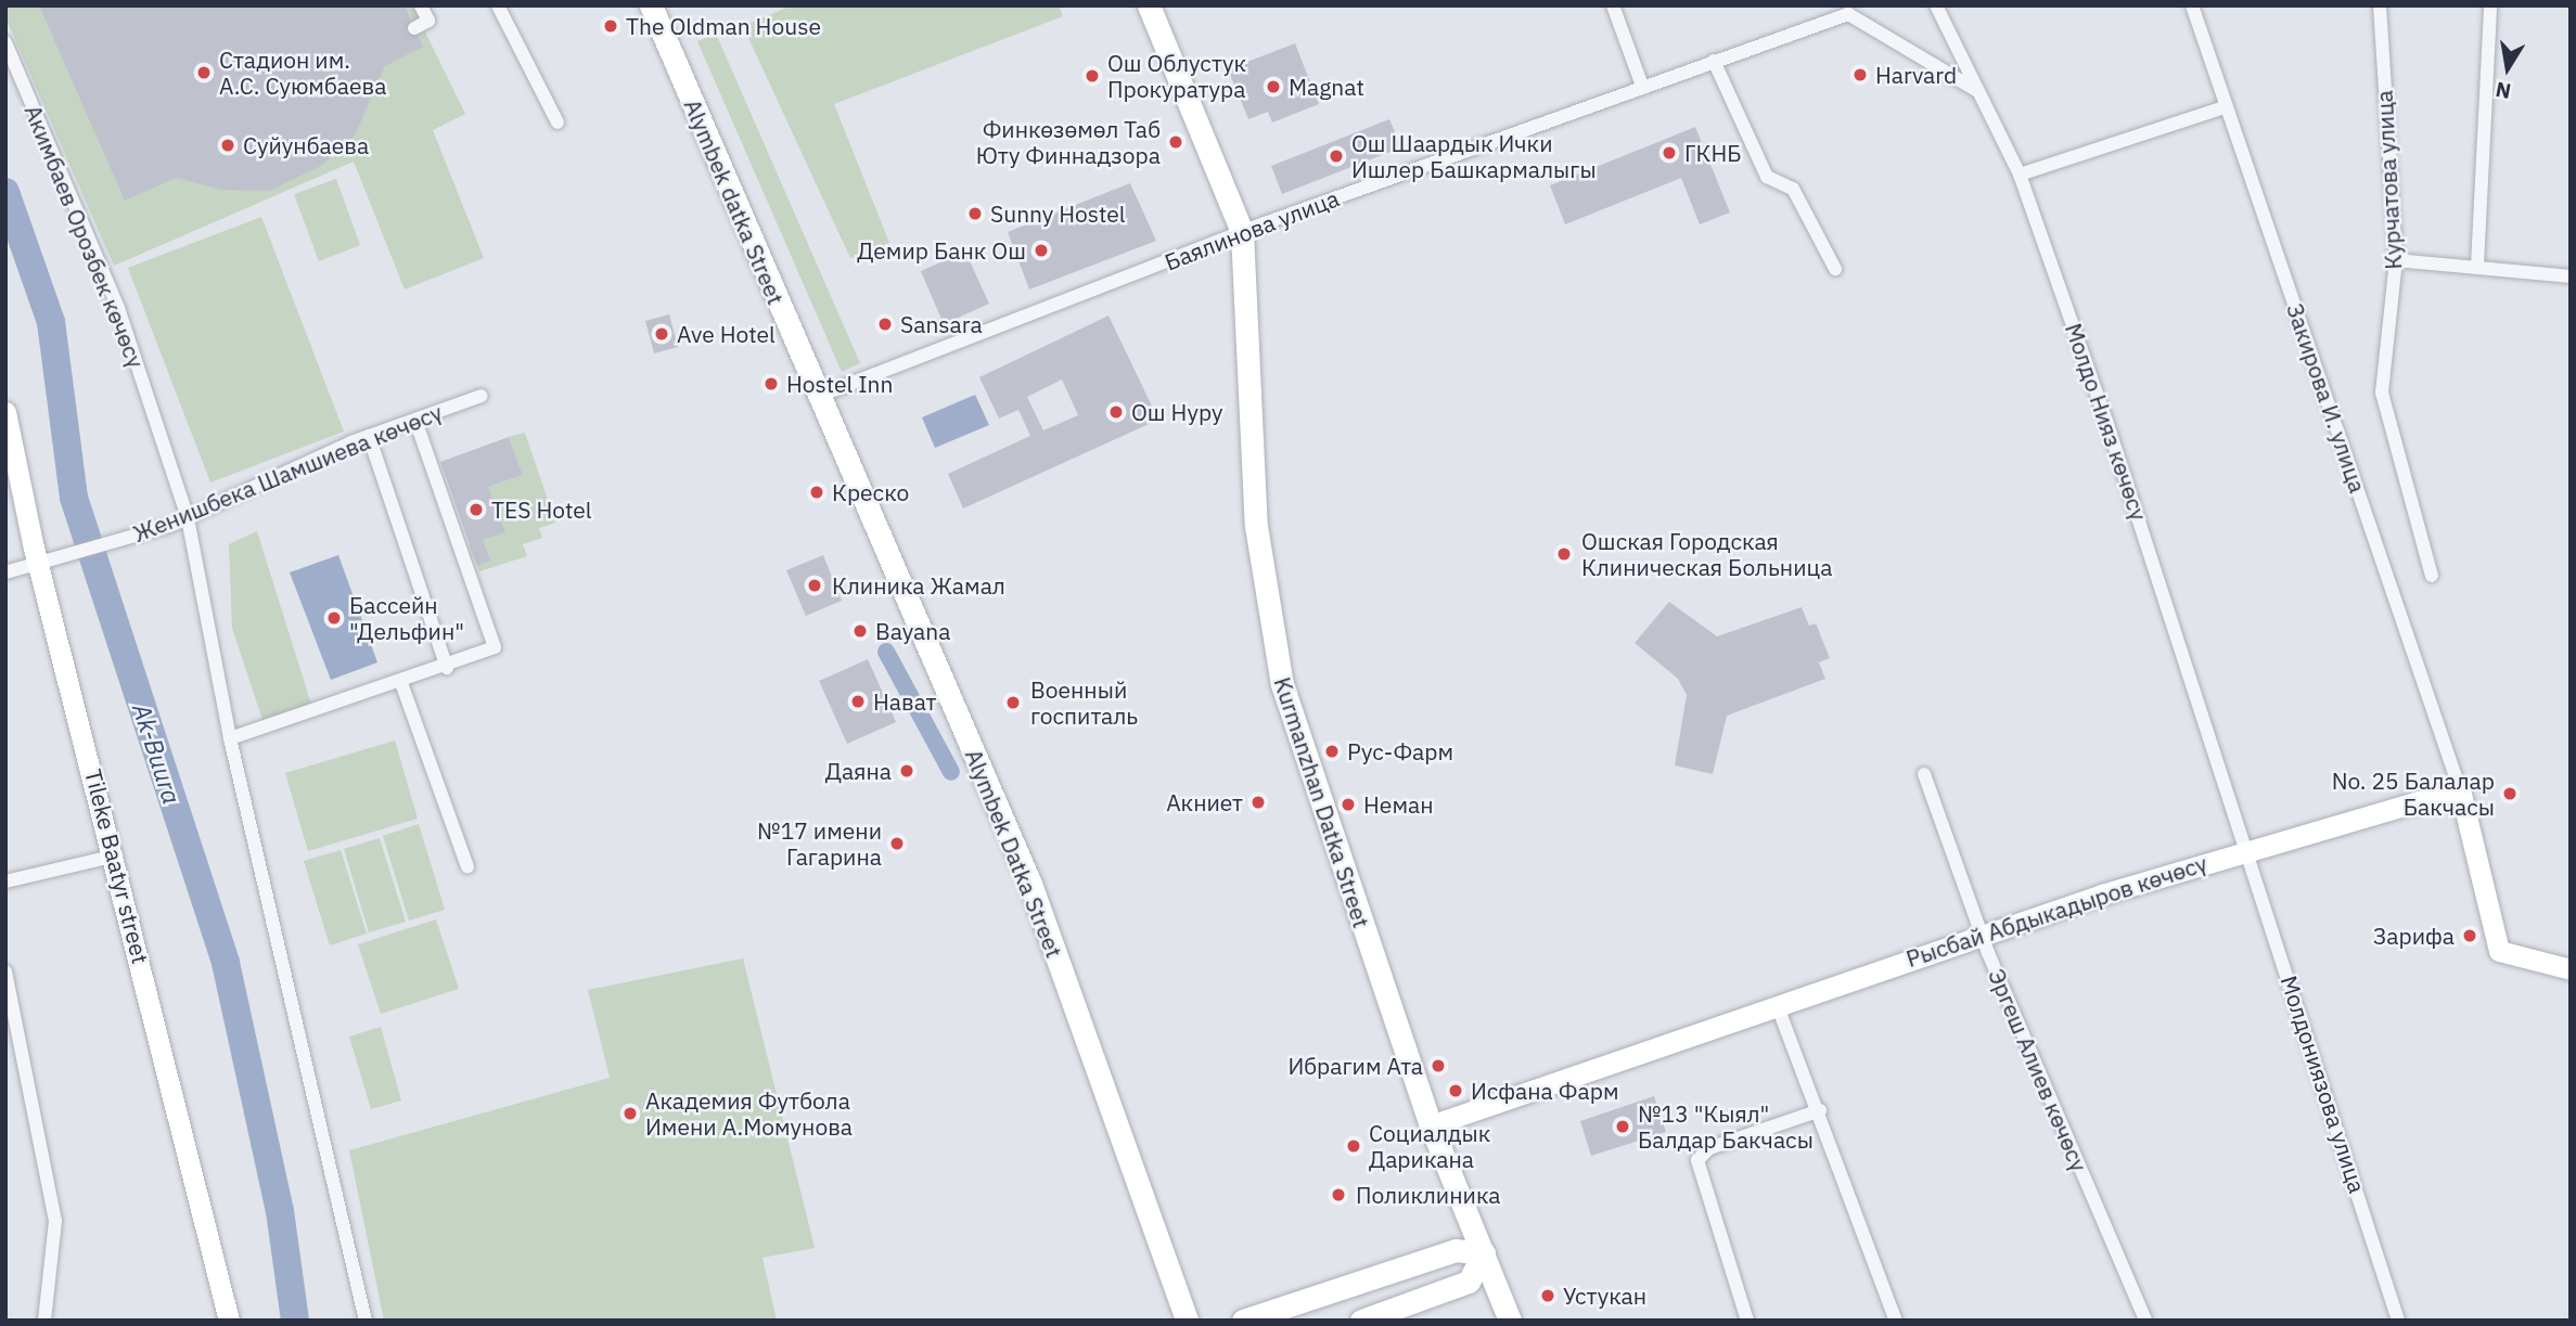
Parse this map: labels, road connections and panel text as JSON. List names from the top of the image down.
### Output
{
  "streets": {
    "main road": [
      "Alymbek datka Street",
      "Kurmanzhan Datka Street",
      "Alymbek Datka Street",
      "Tileke Baatyr street",
      "Рысбай Абдыкадыров көчөсү"
    ],
    "street": [
      "Курчатова улица",
      "Баялинова улица",
      "Акимбаев Орозбек көчөсү",
      "Закирова И. улица",
      "Молдо Нияз көчөсү",
      "Женишбека Шамшиева көчөсү",
      "Эргеш Алиев көчөсү",
      "Молдониязова улица"
    ]
  },
  "crossings": [
    ["Alymbek datka Street", "Баялинова улица"],
    ["Alymbek datka Street", "Alymbek Datka Street"],
    ["Баялинова улица", "Молдо Нияз көчөсү"],
    ["Баялинова улица", "Kurmanzhan Datka Street"],
    ["Баялинова улица", "Alymbek Datka Street"],
    ["Акимбаев Орозбек көчөсү", "Женишбека Шамшиева көчөсү"],
    ["Закирова И. улица", "Рысбай Абдыкадыров көчөсү"],
    ["Молдо Нияз көчөсү", "Рысбай Абдыкадыров көчөсү"],
    ["Молдо Нияз көчөсү", "Молдониязова улица"],
    ["Женишбека Шамшиева көчөсү", "Tileke Baatyr street"],
    ["Kurmanzhan Datka Street", "Рысбай Абдыкадыров көчөсү"],
    ["Рысбай Абдыкадыров көчөсү", "Эргеш Алиев көчөсү"],
    ["Рысбай Абдыкадыров көчөсү", "Молдониязова улица"]
  ],
  "water": ["Ak-Buura"],
  "places": [
    "The Oldman House",
    "Стадион им. А.С. Суюмбаева",
    "Harvard",
    "Ош Облустук Прокуратура",
    "Magnat",
    "Финкөзөмөл Таб Юту Финнадзора",
    "Суйунбаева",
    "ГКНБ",
    "Ош Шаардык Ички Ишлер Башкармалыгы",
    "Sunny Hostel",
    "Демир Банк Ош",
    "Sansara",
    "Ave Hotel",
    "Hostel Inn",
    "Ош Нуру",
    "Креско",
    "TES Hotel",
    "Ошская Городская Клиническая Больница",
    "Клиника Жамал",
    "Бассейн \"Дельфин\"",
    "Bayana",
    "Нават",
    "Военный госпиталь",
    "Рус-Фарм",
    "Даяна",
    "No. 25 Балалар Бакчасы",
    "Акниет",
    "Неман",
    "№17 имени Гагарина",
    "Зарифа",
    "Ибрагим Ата",
    "Исфана Фарм",
    "Академия Футбола Имени А.Момунова",
    "№13 \"Кыял\" Балдар Бакчасы",
    "Социалдык Дарикана",
    "Поликлиника",
    "Устукан"
  ],
  "north": "bottom"
}
